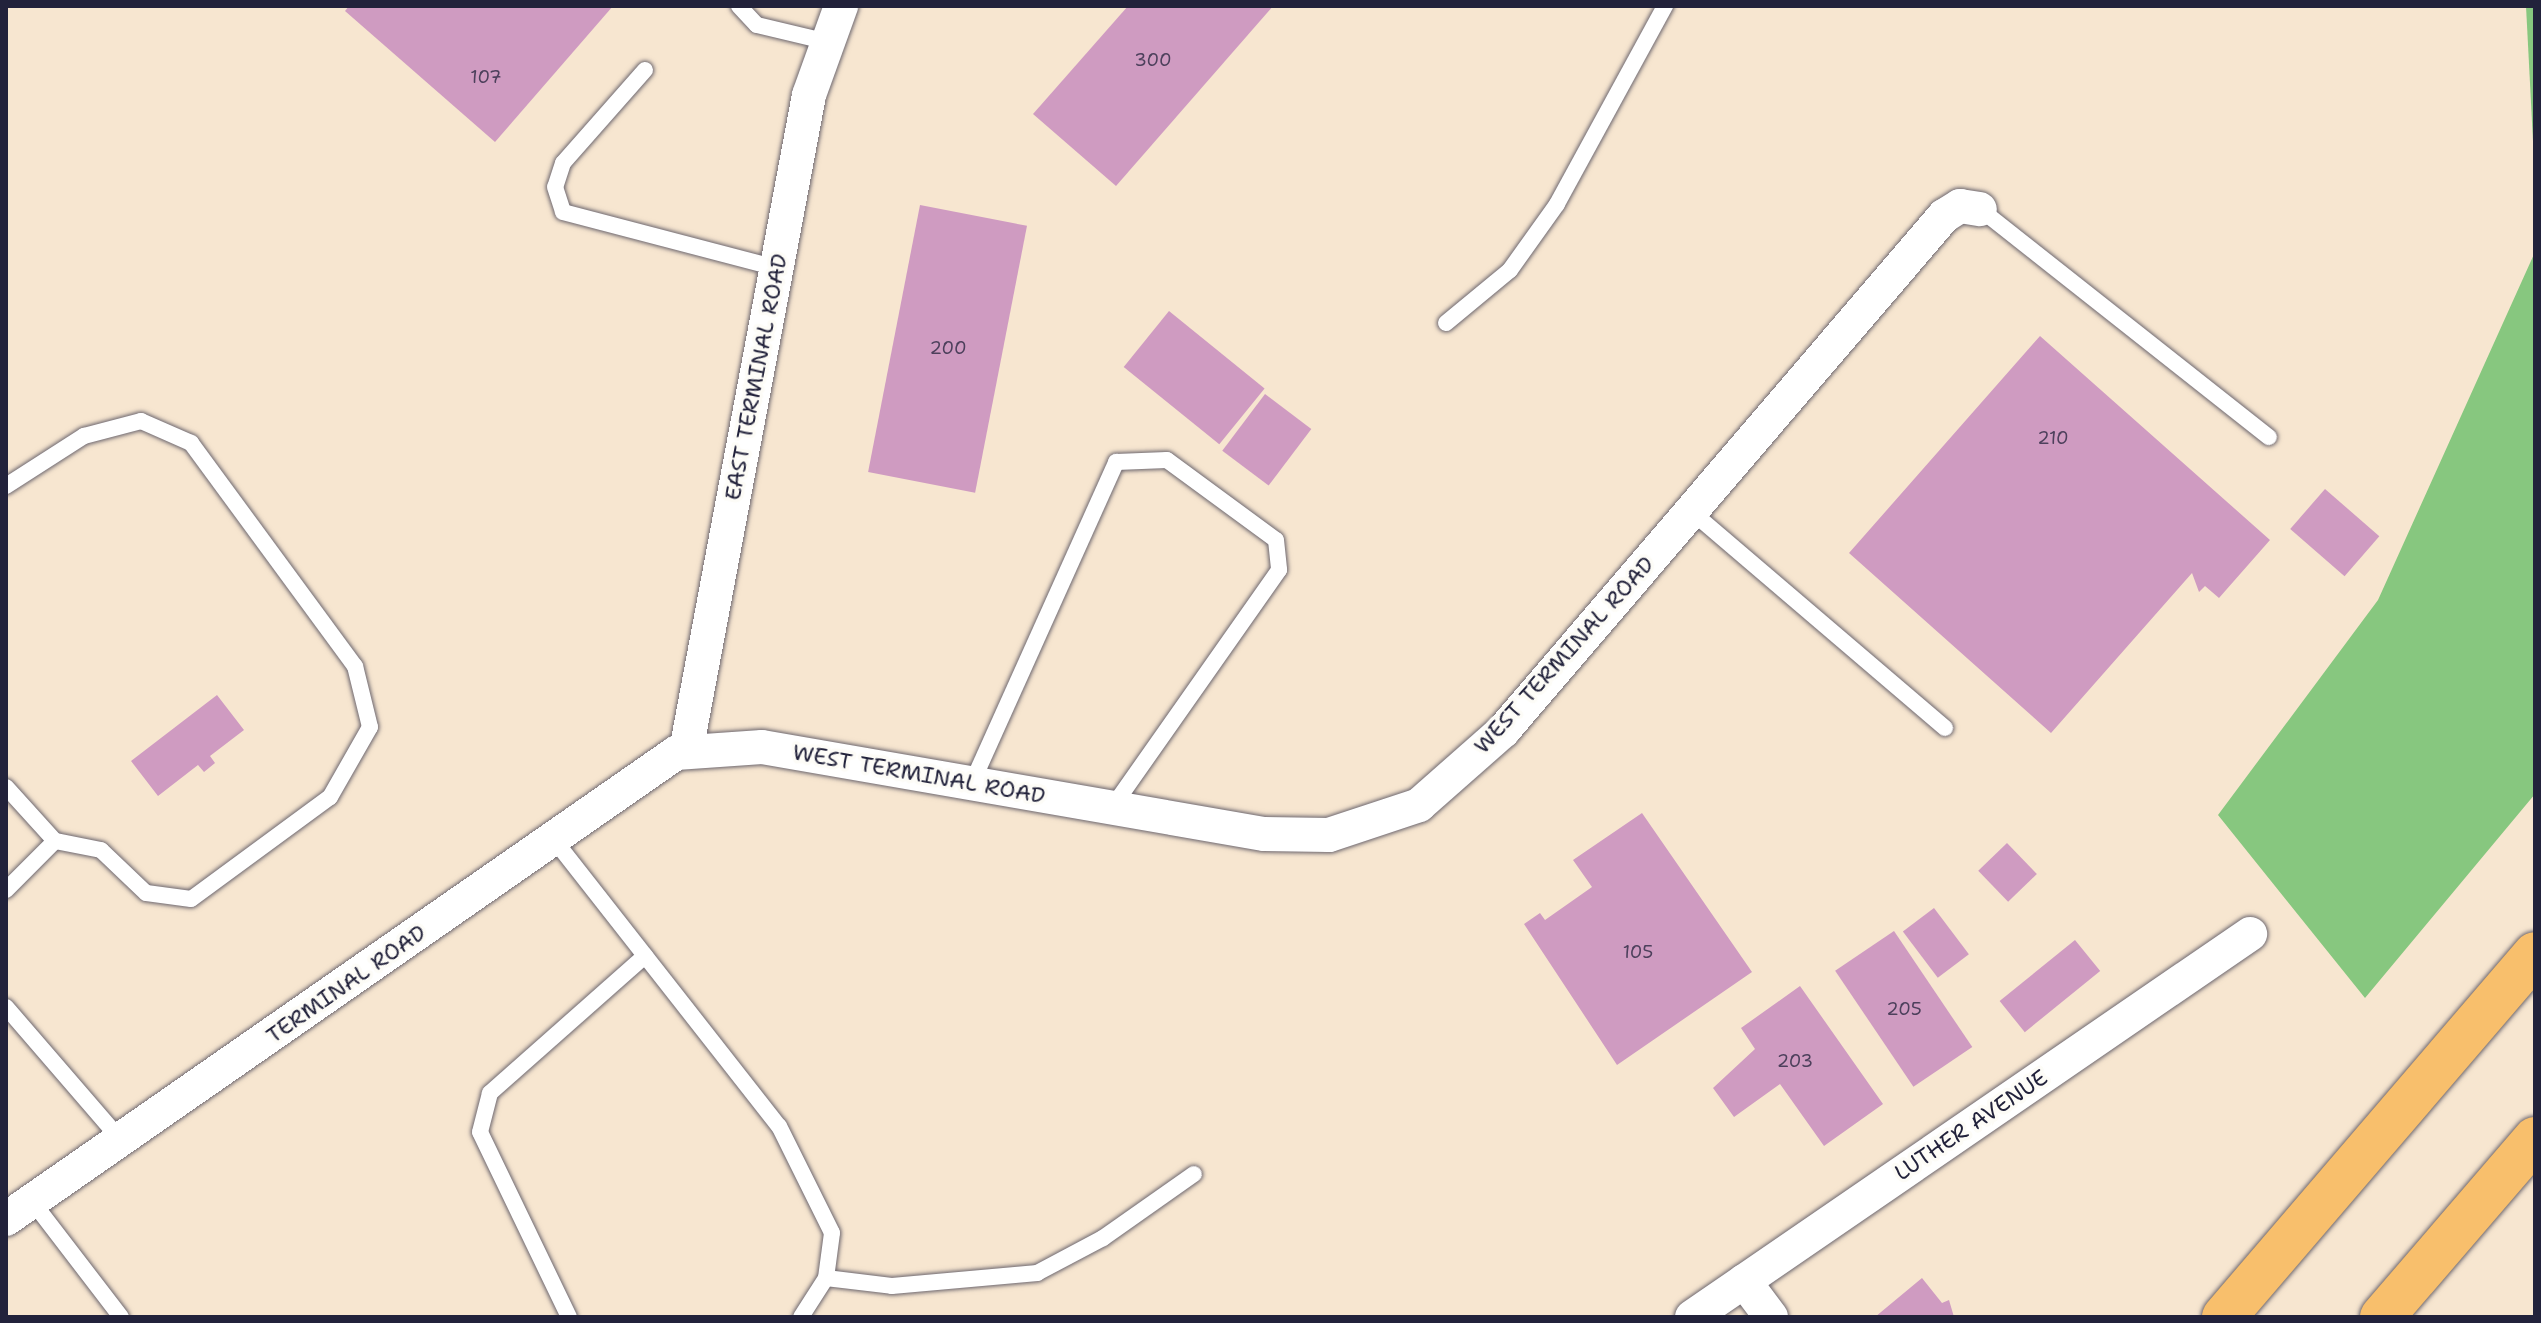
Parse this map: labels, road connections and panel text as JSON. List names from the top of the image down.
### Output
{
  "streets": {
    "street": [
      "EAST TERMINAL ROAD",
      "WEST TERMINAL ROAD",
      "TERMINAL ROAD",
      "LUTHER AVENUE"
    ]
  },
  "crossings": [
    ["EAST TERMINAL ROAD", "WEST TERMINAL ROAD"],
    ["EAST TERMINAL ROAD", "TERMINAL ROAD"],
    ["WEST TERMINAL ROAD", "TERMINAL ROAD"]
  ],
  "house_numbers": [
    "300",
    "107",
    "200",
    "210",
    "105",
    "205",
    "203"
  ]
}
